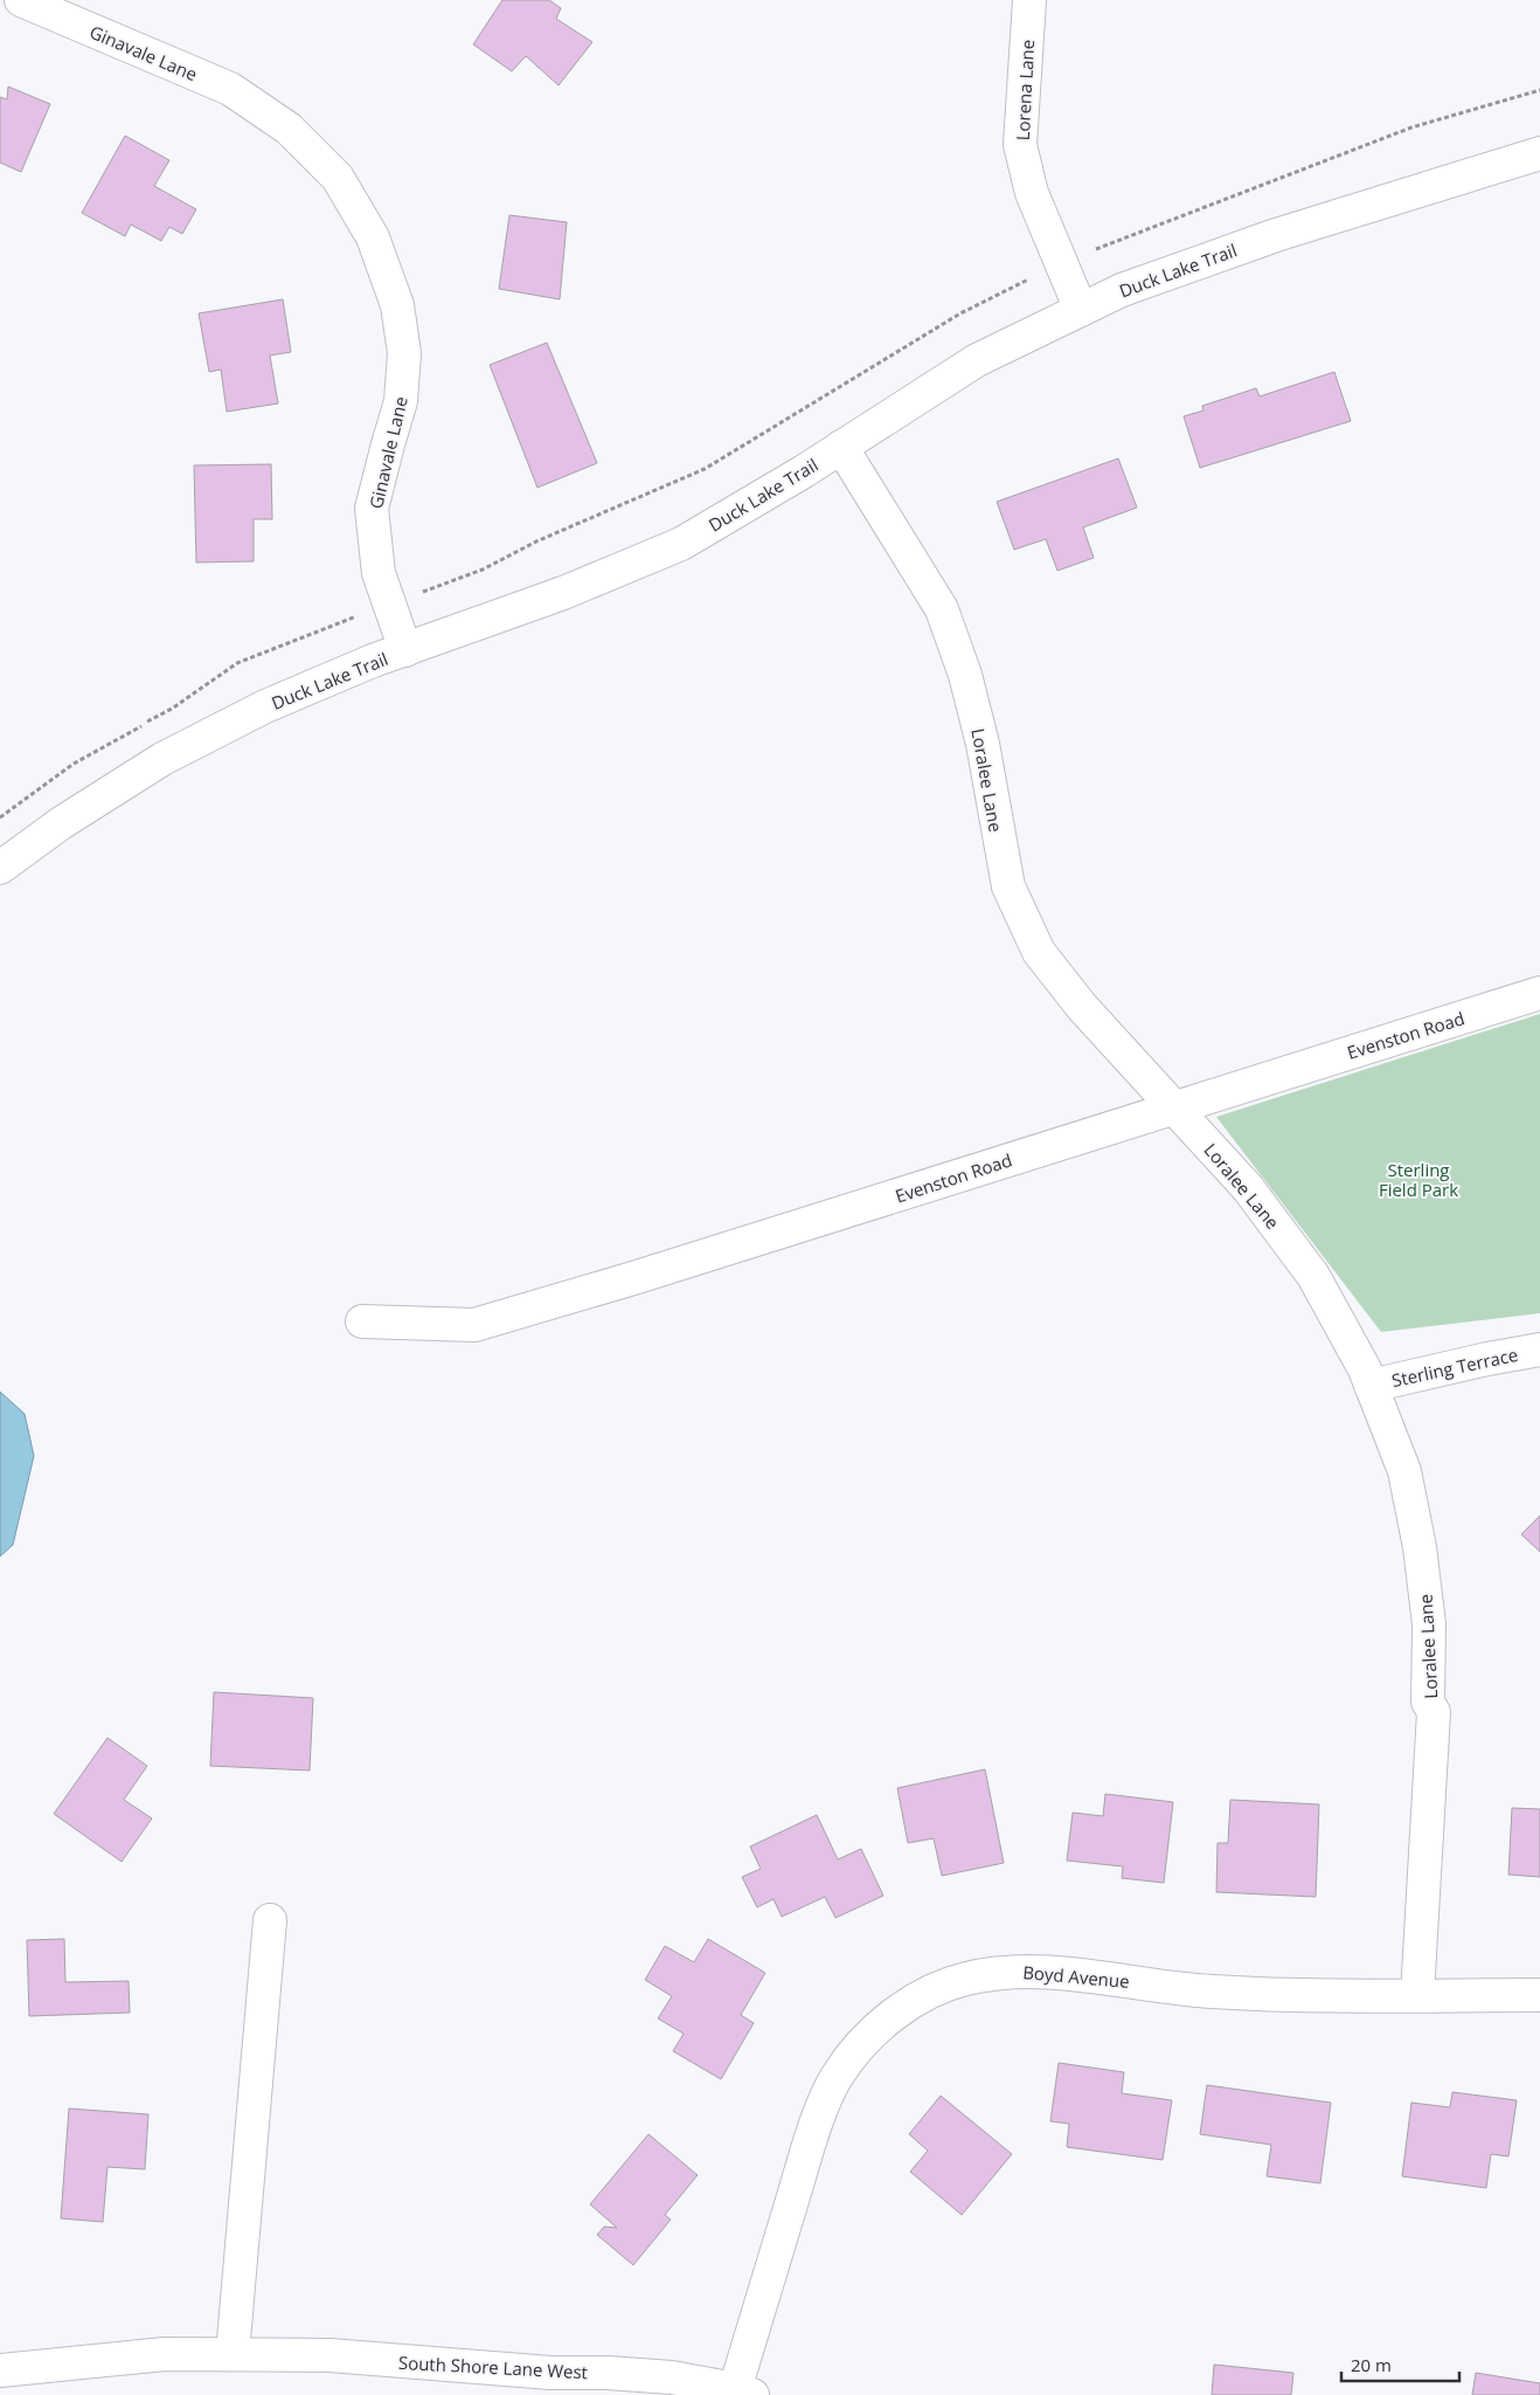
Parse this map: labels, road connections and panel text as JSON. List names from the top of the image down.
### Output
{
  "streets": {
    "street": [
      "Ginavale Lane",
      "Lorena Lane",
      "Duck Lake Trail",
      "Loralee Lane",
      "Evenston Road",
      "Sterling Terrace",
      "Boyd Avenue",
      "South Shore Lane West"
    ]
  },
  "crossings": [
    ["Ginavale Lane", "Duck Lake Trail"],
    ["Lorena Lane", "Duck Lake Trail"],
    ["Duck Lake Trail", "Loralee Lane"],
    ["Loralee Lane", "Evenston Road"],
    ["Loralee Lane", "Sterling Terrace"],
    ["Loralee Lane", "Boyd Avenue"],
    ["Boyd Avenue", "South Shore Lane West"]
  ],
  "parks": ["Sterling Field Park"],
  "scale_bar": "20 m"
}
